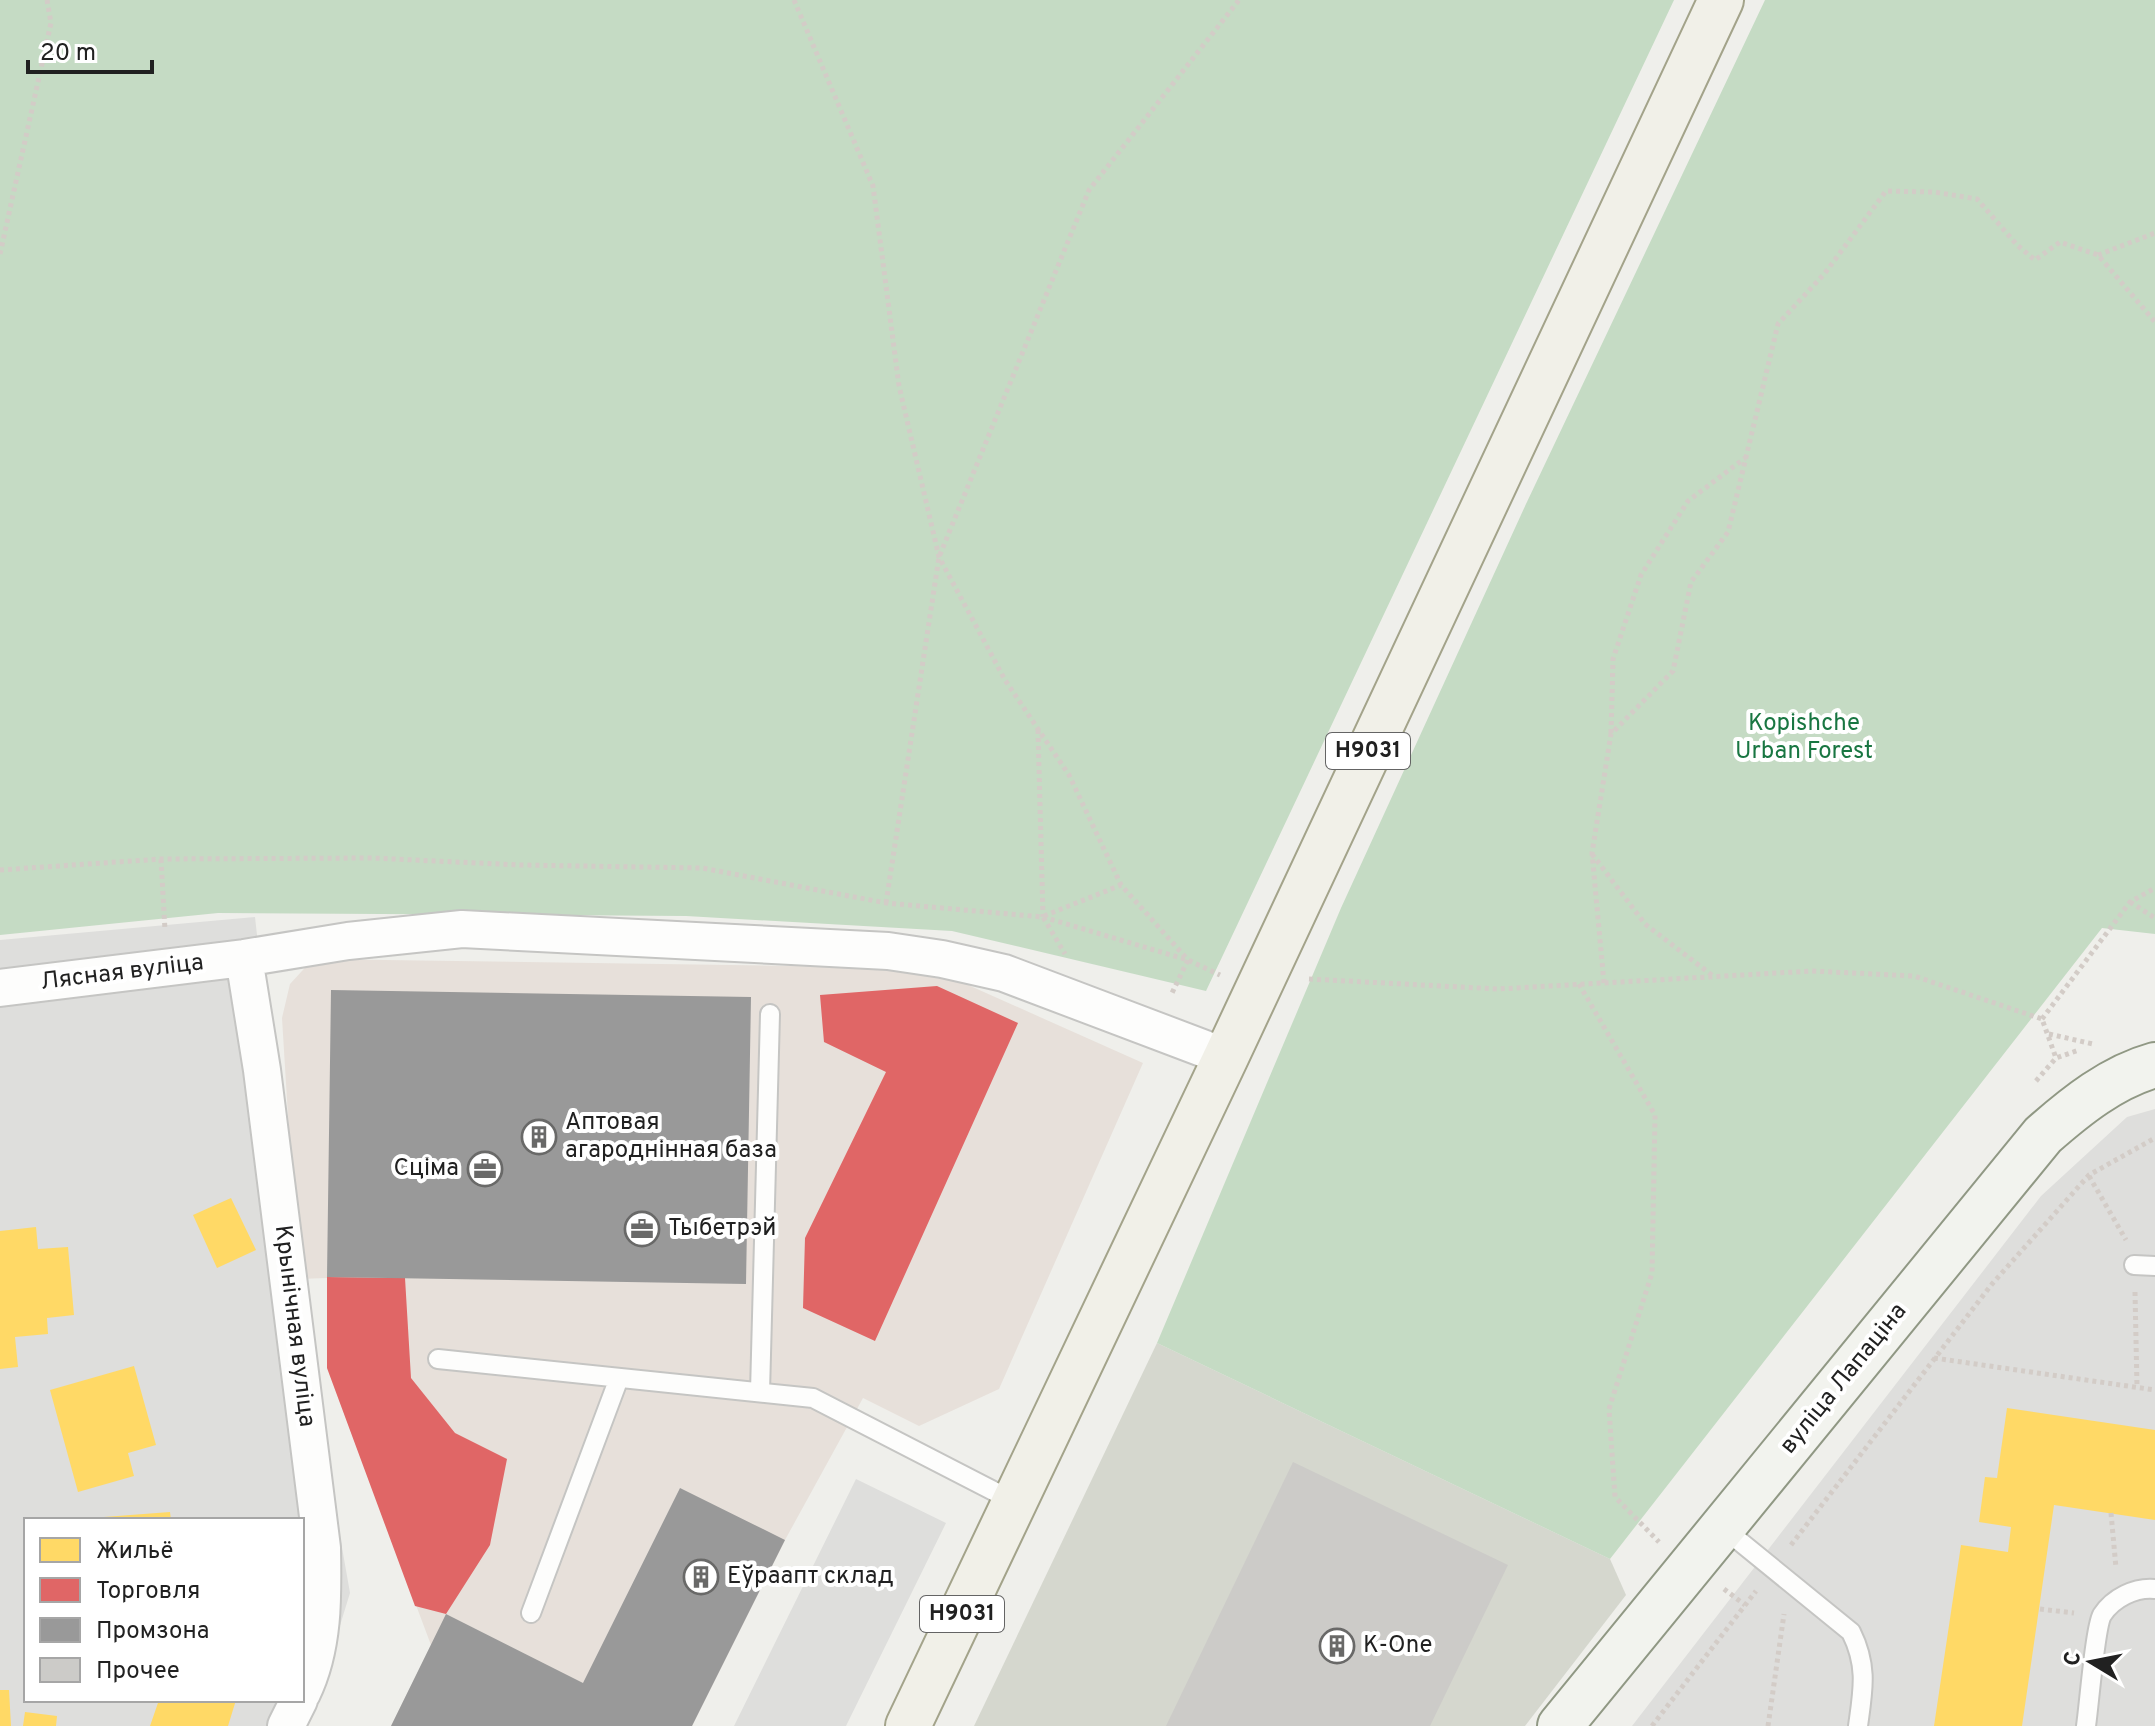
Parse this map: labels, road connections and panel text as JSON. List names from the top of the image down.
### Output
{
  "streets": {
    "main road": ["Н9031", "вуліца Лапаціна"],
    "street": ["Лясная вуліца", "Крынічная вуліца"]
  },
  "crossings": [
    ["Н9031", "Лясная вуліца"],
    ["Лясная вуліца", "Крынічная вуліца"]
  ],
  "parks": ["Kopishche Urban Forest"],
  "places": {
    "building": ["Аптовая агароднінная база", "Еўраапт склад", "K-One"],
    "office": ["Сціма", "Тыбетрэй"]
  },
  "legend": [
    "Жильё",
    "Торговля",
    "Промзона",
    "Прочее"
  ],
  "scale_bar": "20 m",
  "north": "left"
}
